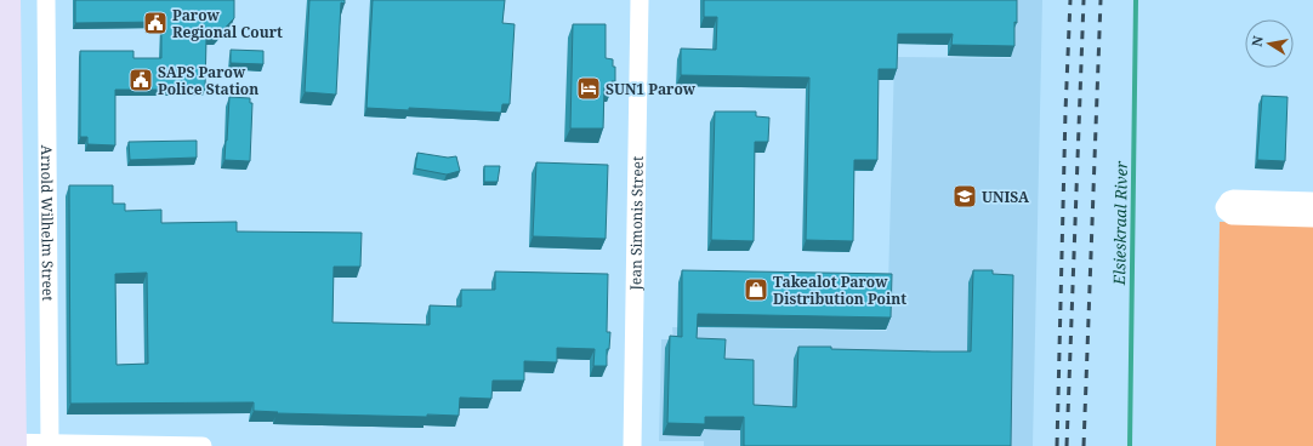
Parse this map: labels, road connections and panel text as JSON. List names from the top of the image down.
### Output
{
  "streets": {
    "street": ["Arnold Wilhelm Street", "Jean Simonis Street"]
  },
  "water": ["Elsieskraal River"],
  "places": {
    "public building": ["Parow Regional Court", "SAPS Parow Police Station"],
    "hotel": ["SUN1 Parow"],
    "school or university": ["UNISA"],
    "shop": ["Takealot Parow Distribution Point"]
  },
  "north": "left"
}
